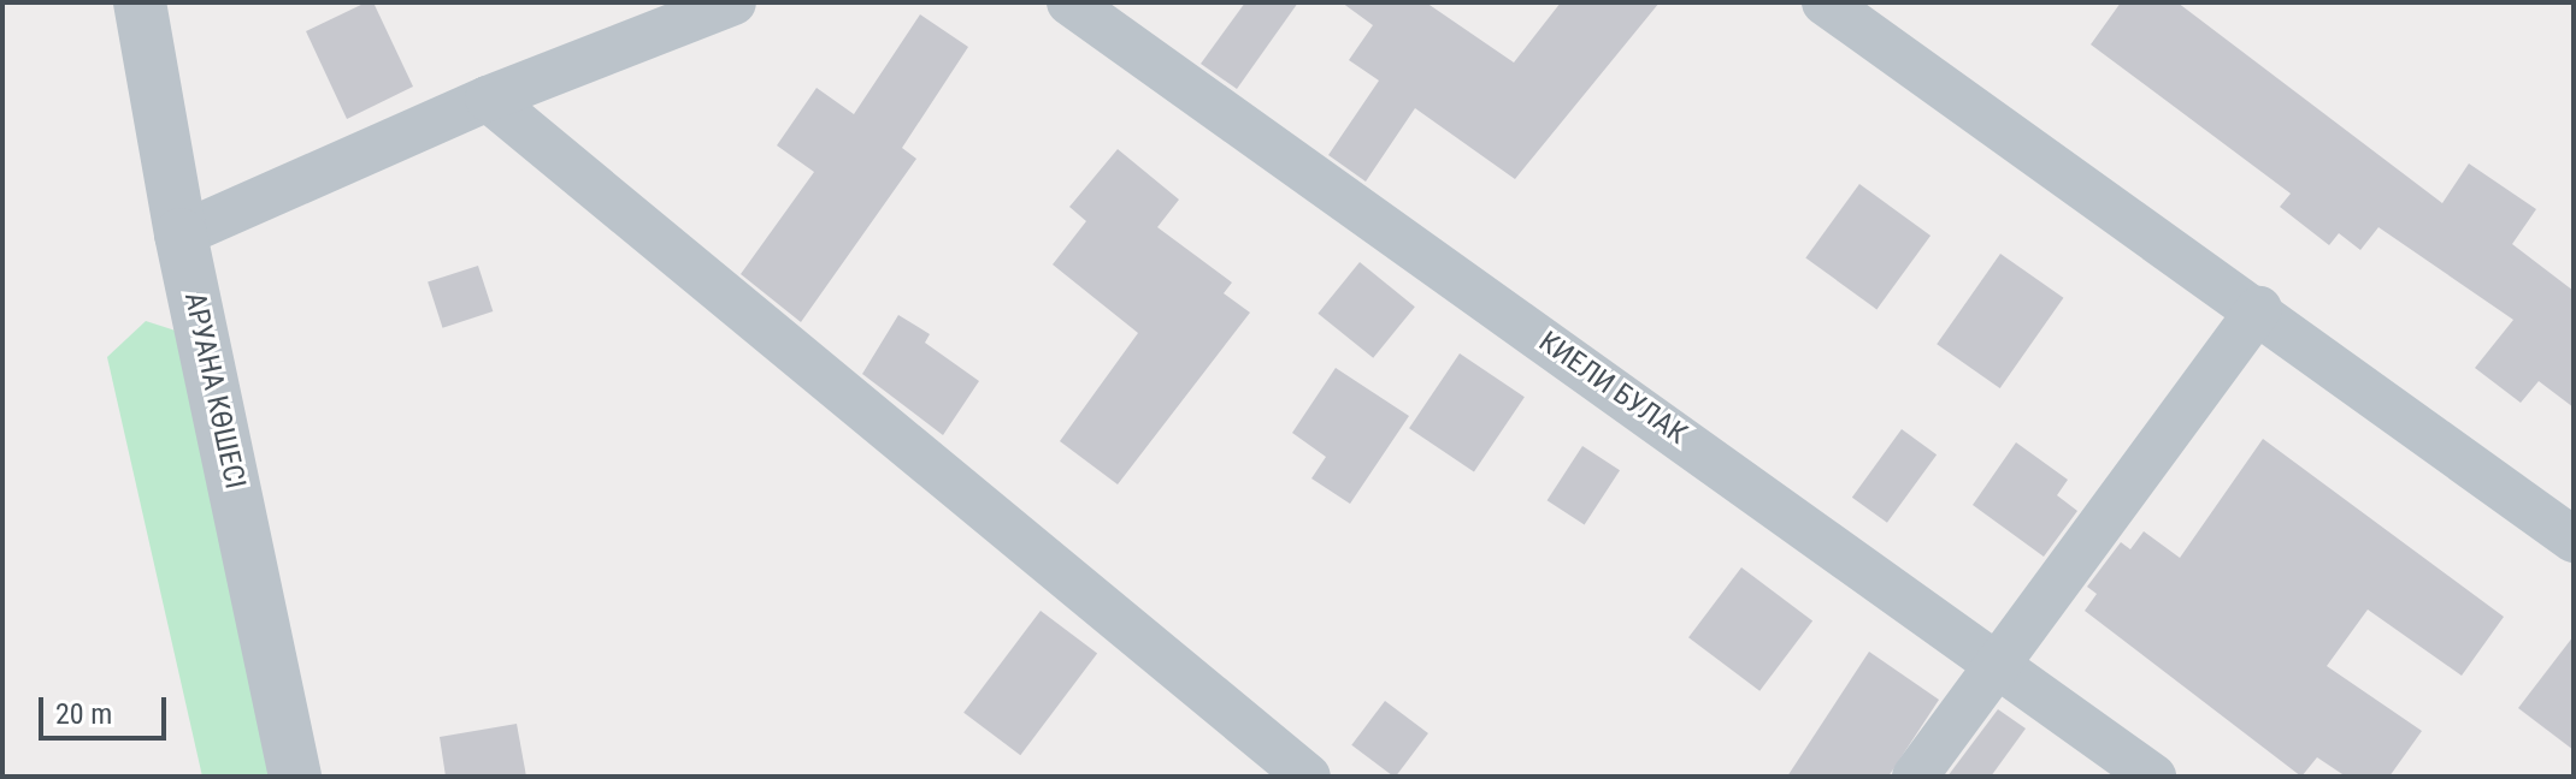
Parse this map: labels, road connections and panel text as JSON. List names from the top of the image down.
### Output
{
  "streets": {
    "street": ["КИЕЛИ БУЛАК", "АРУАНА КӨШЕСІ"]
  },
  "scale_bar": "20 m"
}
